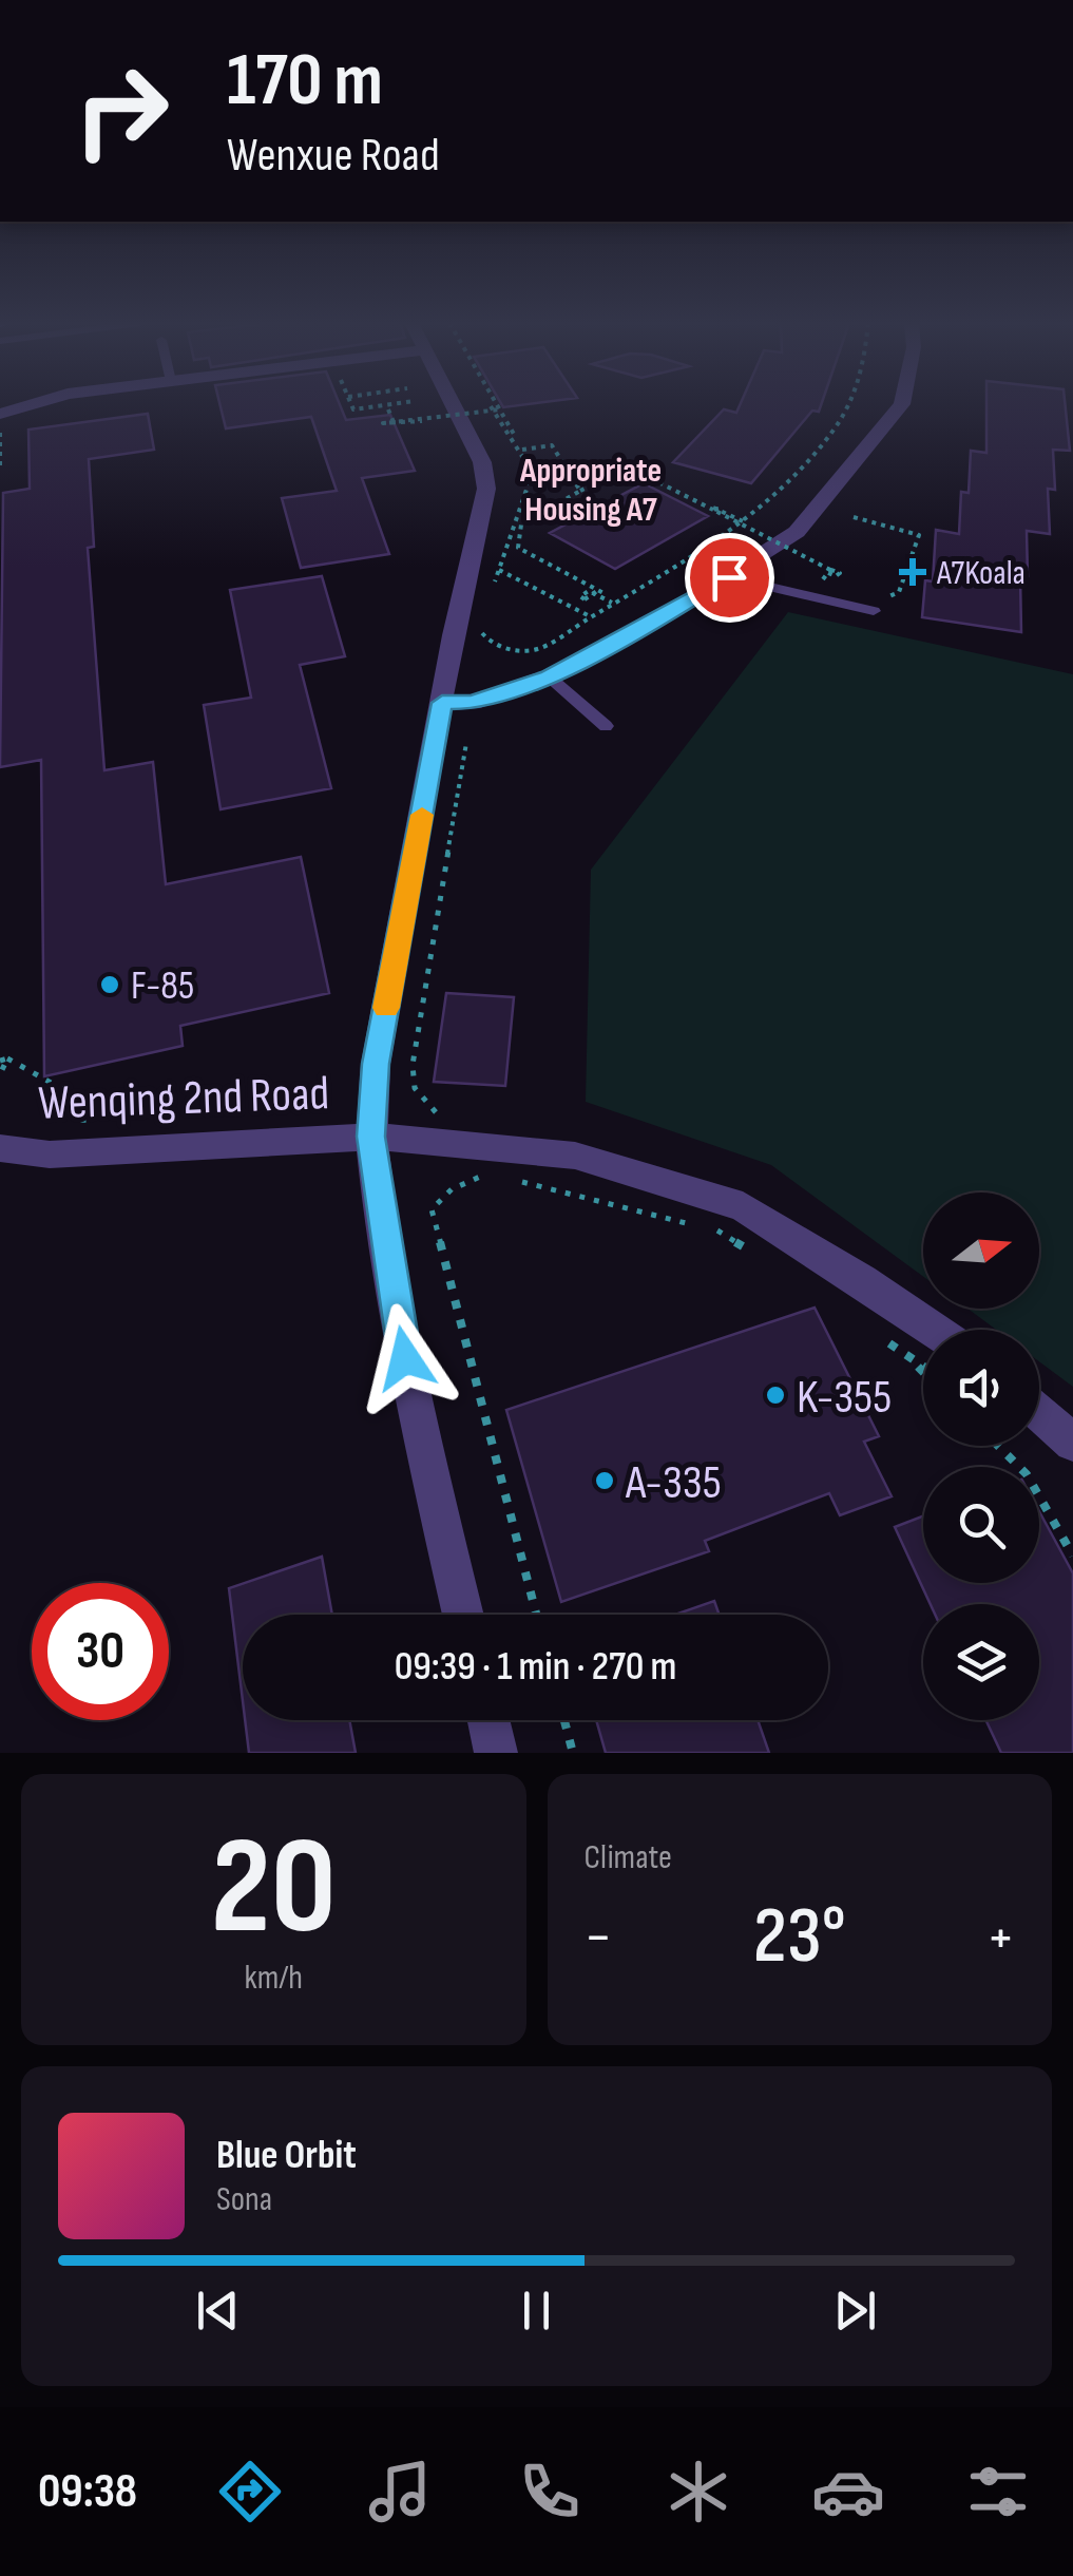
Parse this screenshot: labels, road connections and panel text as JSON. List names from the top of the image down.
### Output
{
  "streets": {
    "street": ["Wenqing 2nd Road"]
  },
  "districts": ["Appropriate Housing A7"],
  "places": {
    "health": ["A7Koala"],
    "other": ["F-85", "K-355", "A-335"]
  },
  "north": "right",
  "page": {
    "turn": ["170 m", "Wenxue Road"],
    "limit": "30",
    "trip": "09:39 · 1 min · 270 m",
    "tile": [
      ["20", "km/h"],
      "Climate"
    ],
    "heat": ["−", "23°", "+"],
    "song": ["Blue Orbit", "Sona"],
    "tabs": "09:38"
  }
}
